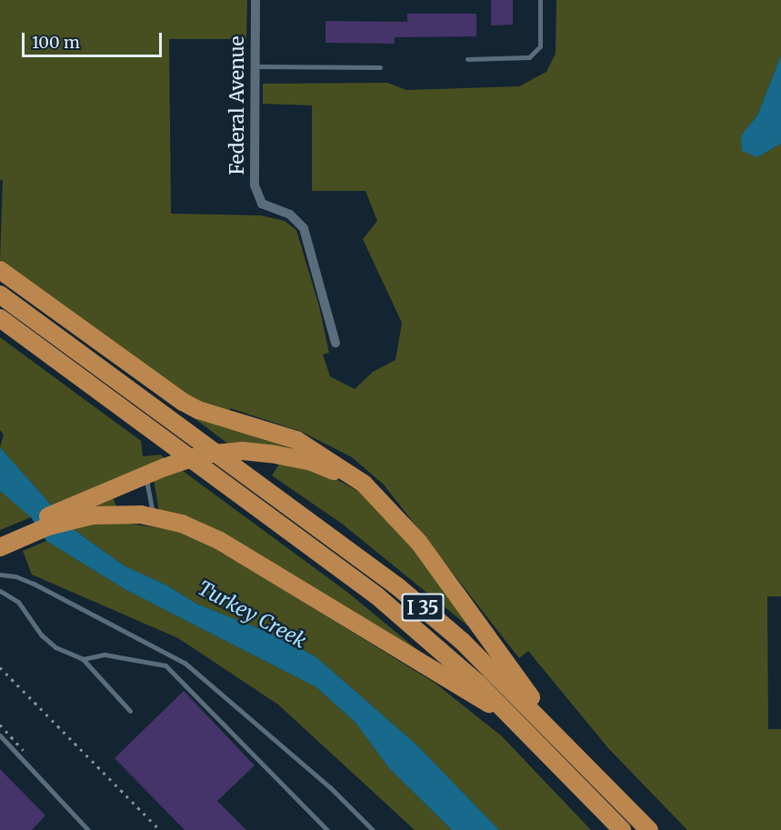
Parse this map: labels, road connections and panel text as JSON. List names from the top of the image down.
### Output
{
  "streets": {
    "highway": ["I 35"],
    "street": ["Federal Avenue"]
  },
  "water": ["Turkey Creek"],
  "scale_bar": "100 m"
}
